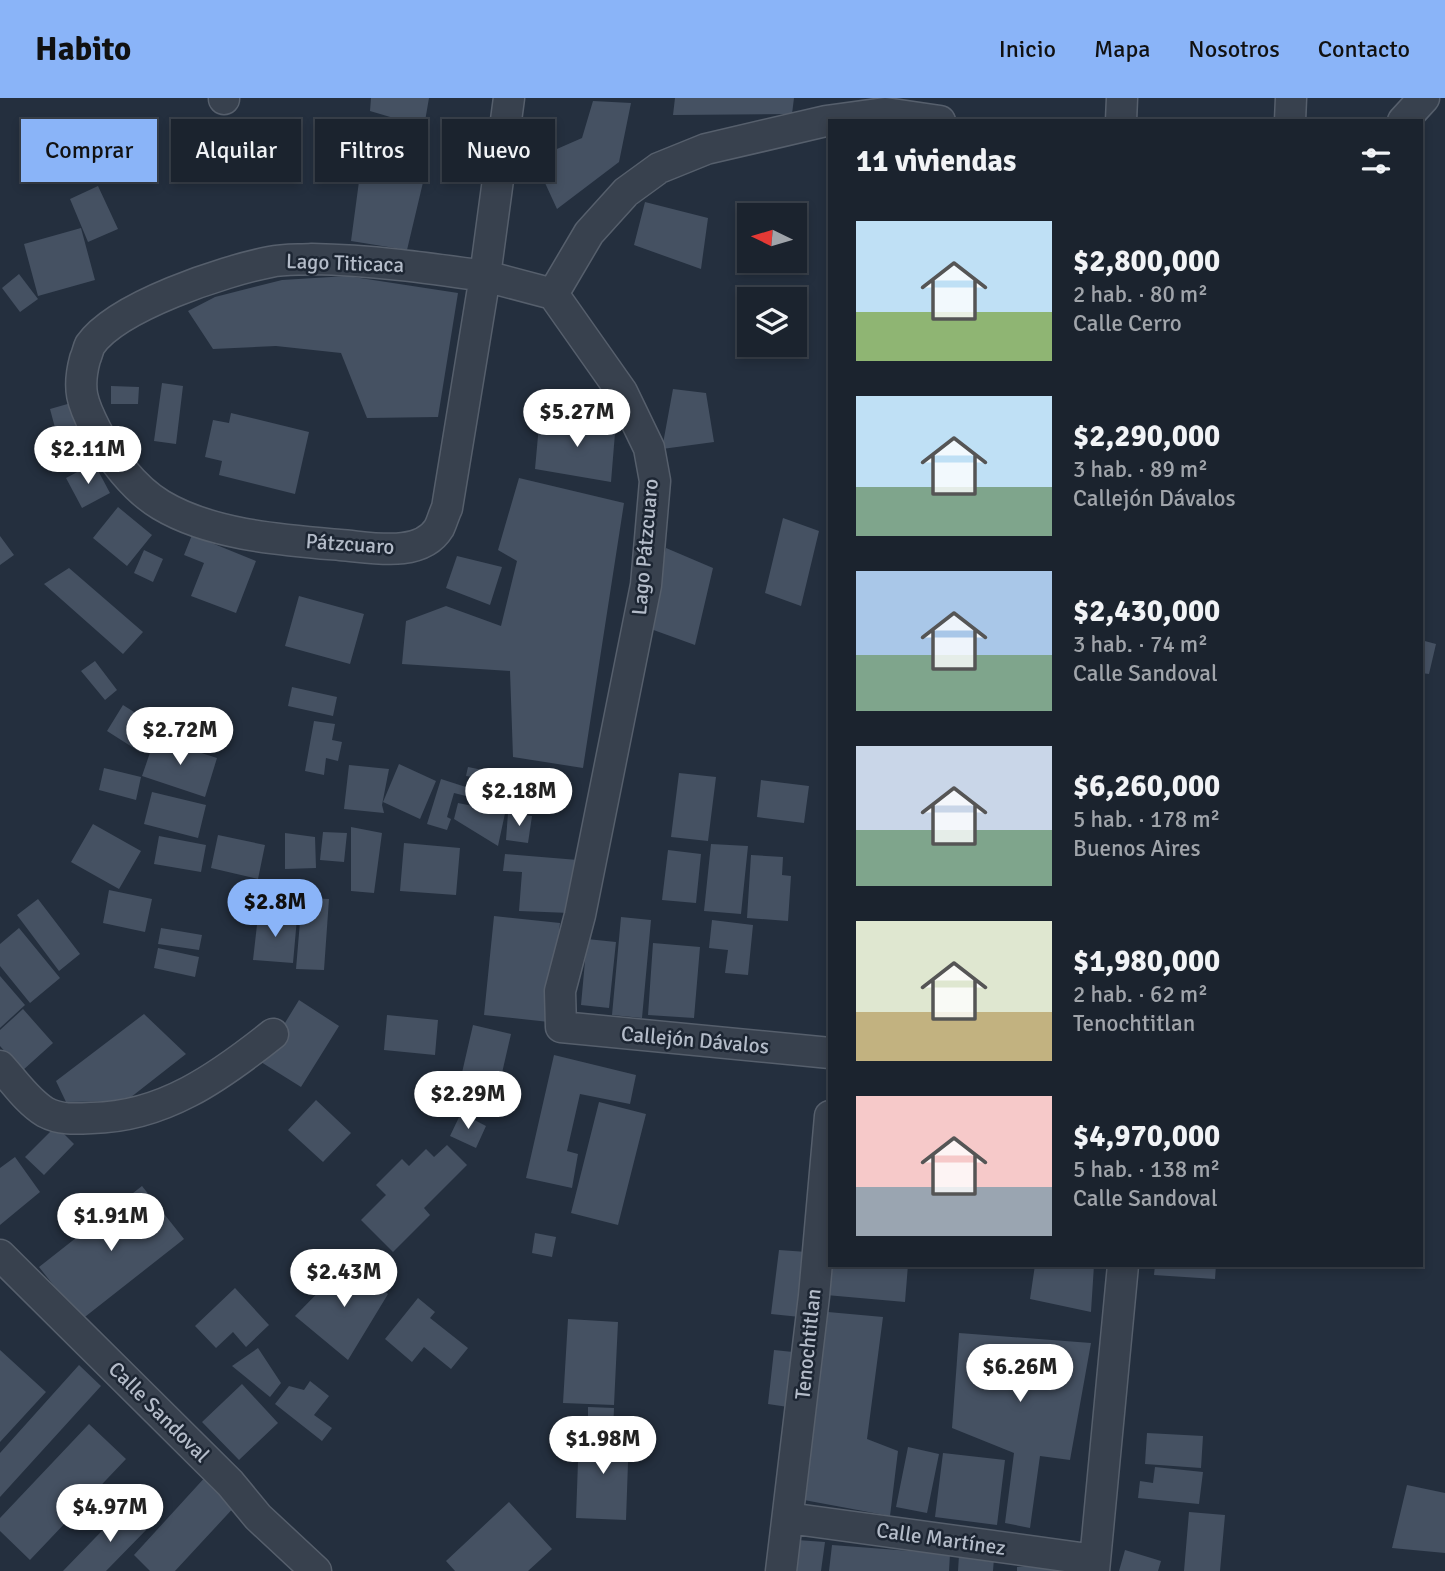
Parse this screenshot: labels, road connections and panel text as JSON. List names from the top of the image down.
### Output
{
  "streets": {
    "street": [
      "Lago Titicaca",
      "Pátzcuaro",
      "Lago Pátzcuaro",
      "Callejón Dávalos",
      "Tenochtitlan",
      "Calle Sandoval",
      "Calle Martínez"
    ]
  },
  "crossings": [
    ["Lago Titicaca", "Pátzcuaro"],
    ["Lago Pátzcuaro", "Callejón Dávalos"],
    ["Tenochtitlan", "Calle Martínez"]
  ],
  "north": "left",
  "page": {
    "header": "Habito",
    "nav": [
      "Inicio",
      "Mapa",
      "Nosotros",
      "Contacto"
    ],
    "chip": [
      "Comprar",
      "Alquilar",
      "Filtros",
      "Nuevo"
    ],
    "heading": "11 viviendas",
    "list": [
      {
        "name": "$2,800,000",
        "note": "2 hab. · 80 m² · Calle Cerro"
      },
      {
        "name": "$2,290,000",
        "note": "3 hab. · 89 m² · Callejón Dávalos"
      },
      {
        "name": "$2,430,000",
        "note": "3 hab. · 74 m² · Calle Sandoval"
      },
      {
        "name": "$6,260,000",
        "note": "5 hab. · 178 m² · Buenos Aires"
      },
      {
        "name": "$1,980,000",
        "note": "2 hab. · 62 m² · Tenochtitlan"
      },
      {
        "name": "$4,970,000",
        "note": "5 hab. · 138 m² · Calle Sandoval"
      }
    ],
    "price": [
      "$5.27M",
      "$2.11M",
      "$2.72M",
      "$2.18M",
      "$2.8M",
      "$2.29M",
      "$1.91M",
      "$2.43M",
      "$6.26M",
      "$1.98M",
      "$4.97M"
    ]
  }
}
